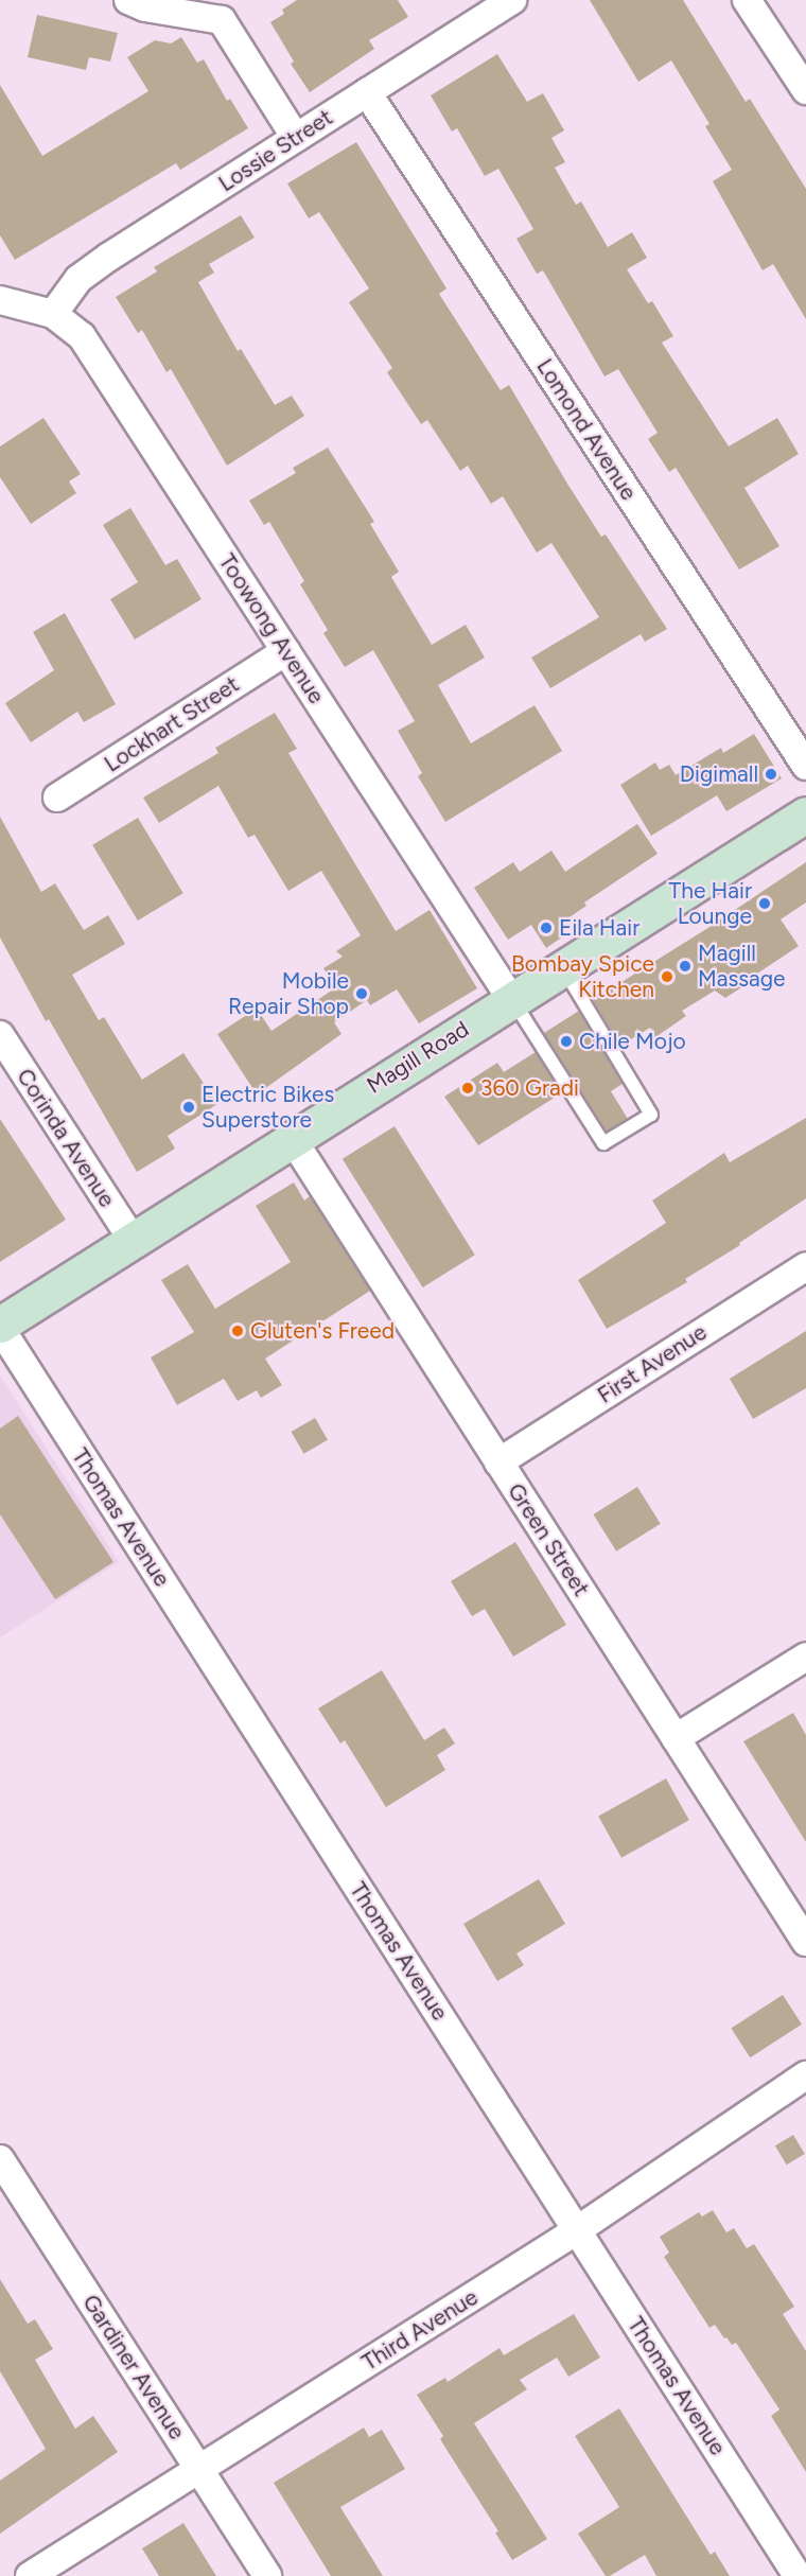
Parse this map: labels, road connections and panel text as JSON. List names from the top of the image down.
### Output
{
  "streets": {
    "main road": ["Magill Road"],
    "street": [
      "Lossie Street",
      "Lomond Avenue",
      "Toowong Avenue",
      "Lockhart Street",
      "Corinda Avenue",
      "First Avenue",
      "Thomas Avenue",
      "Green Street",
      "Third Avenue",
      "Gardiner Avenue"
    ]
  },
  "crossings": [
    ["Lossie Street", "Lomond Avenue"],
    ["Lossie Street", "Toowong Avenue"],
    ["Toowong Avenue", "Lockhart Street"],
    ["Toowong Avenue", "Magill Road"],
    ["Magill Road", "Corinda Avenue"],
    ["Magill Road", "Thomas Avenue"],
    ["Magill Road", "Green Street"],
    ["First Avenue", "Green Street"],
    ["Thomas Avenue", "Third Avenue"],
    ["Third Avenue", "Gardiner Avenue"]
  ],
  "places": [
    "Digimall",
    "The Hair Lounge",
    "Eila Hair",
    "Magill Massage",
    "Bombay Spice Kitchen",
    "Mobile Repair Shop",
    "Chile Mojo",
    "360 Gradi",
    "Electric Bikes Superstore",
    "Gluten's Freed"
  ]
}
